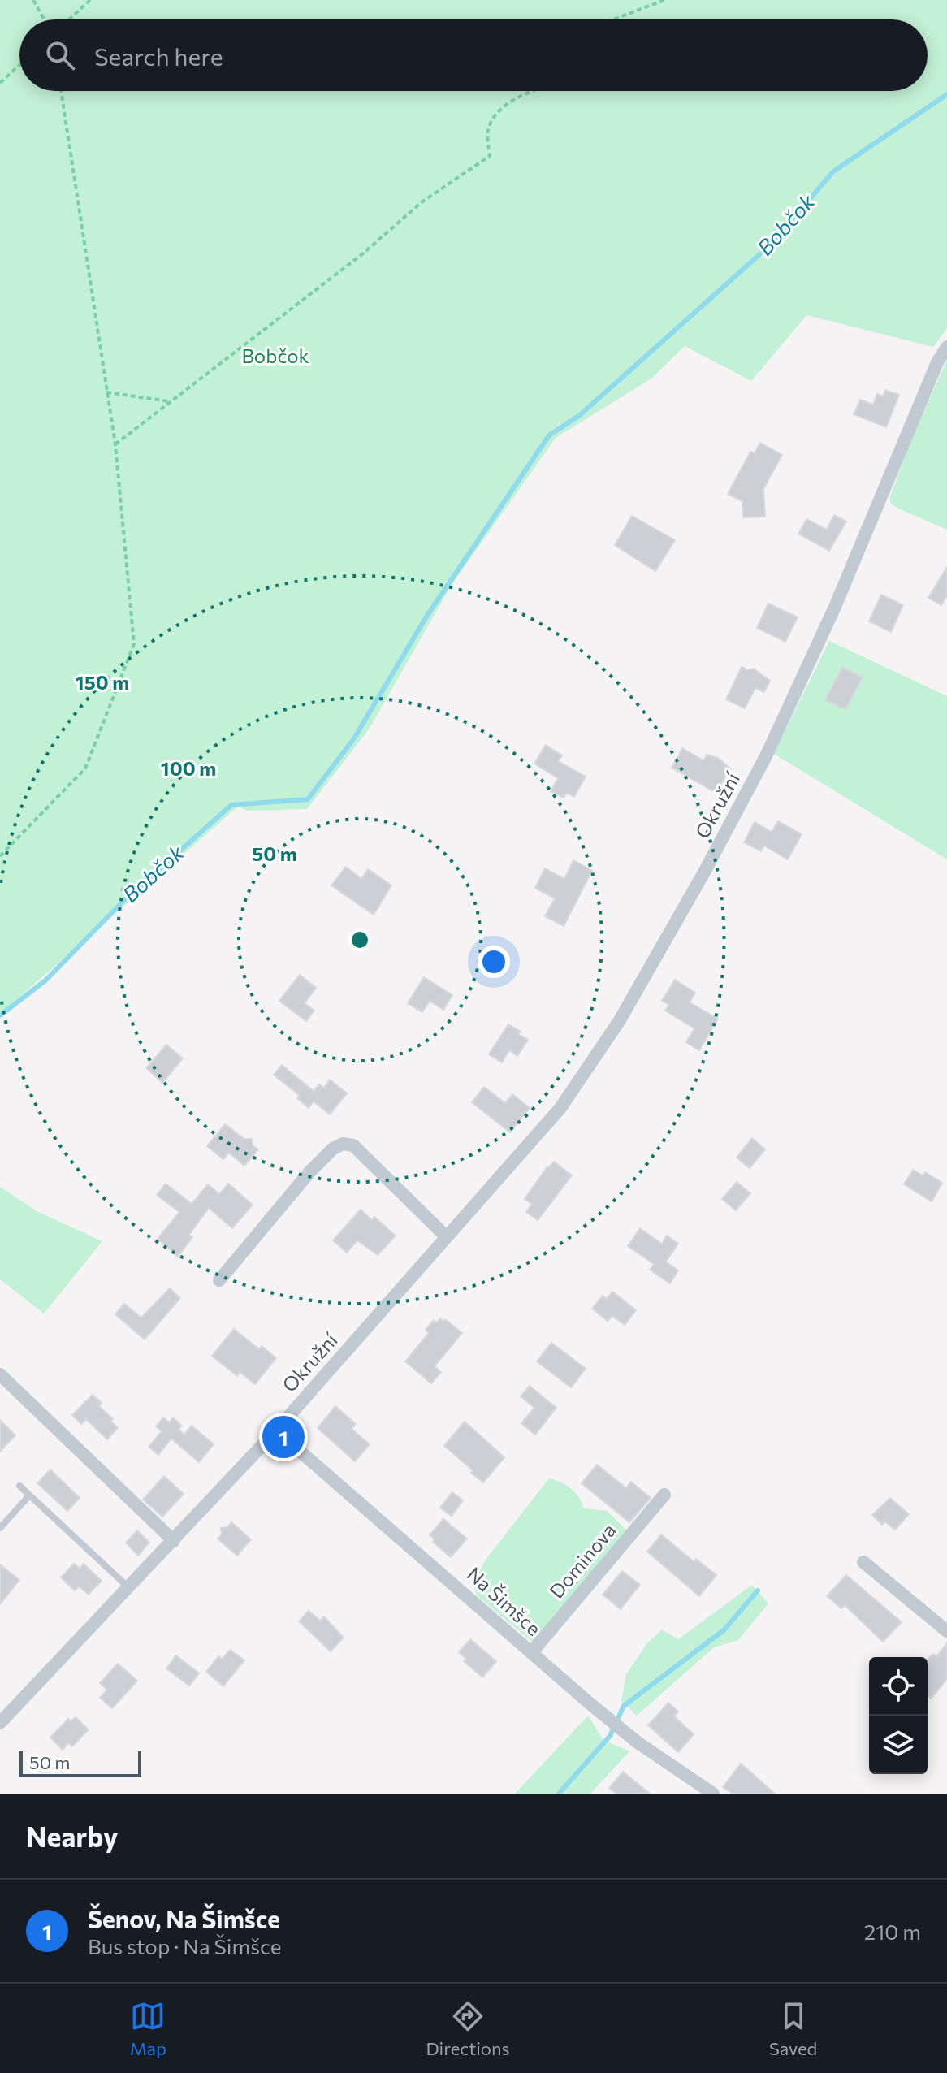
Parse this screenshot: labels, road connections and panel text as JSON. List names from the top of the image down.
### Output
{
  "streets": {
    "street": ["Okružní", "Dominova", "Na Šimšce"]
  },
  "crossings": [
    ["Okružní", "Na Šimšce"],
    ["Dominova", "Na Šimšce"]
  ],
  "water": ["Bobčok"],
  "parks": ["Bobčok"],
  "scale_bar": "50 m",
  "page": {
    "search": "Search here",
    "pins": "1",
    "scale": "50 m",
    "heading": "Nearby",
    "list": [
      {
        "mark": "1",
        "name": "Šenov, Na Šimšce",
        "note": "Bus stop · Na Šimšce",
        "value": "210 m"
      }
    ],
    "nav": ["Map", "Directions", "Saved"]
  },
  "rings": ["150 m", "100 m", "50 m"]
}
